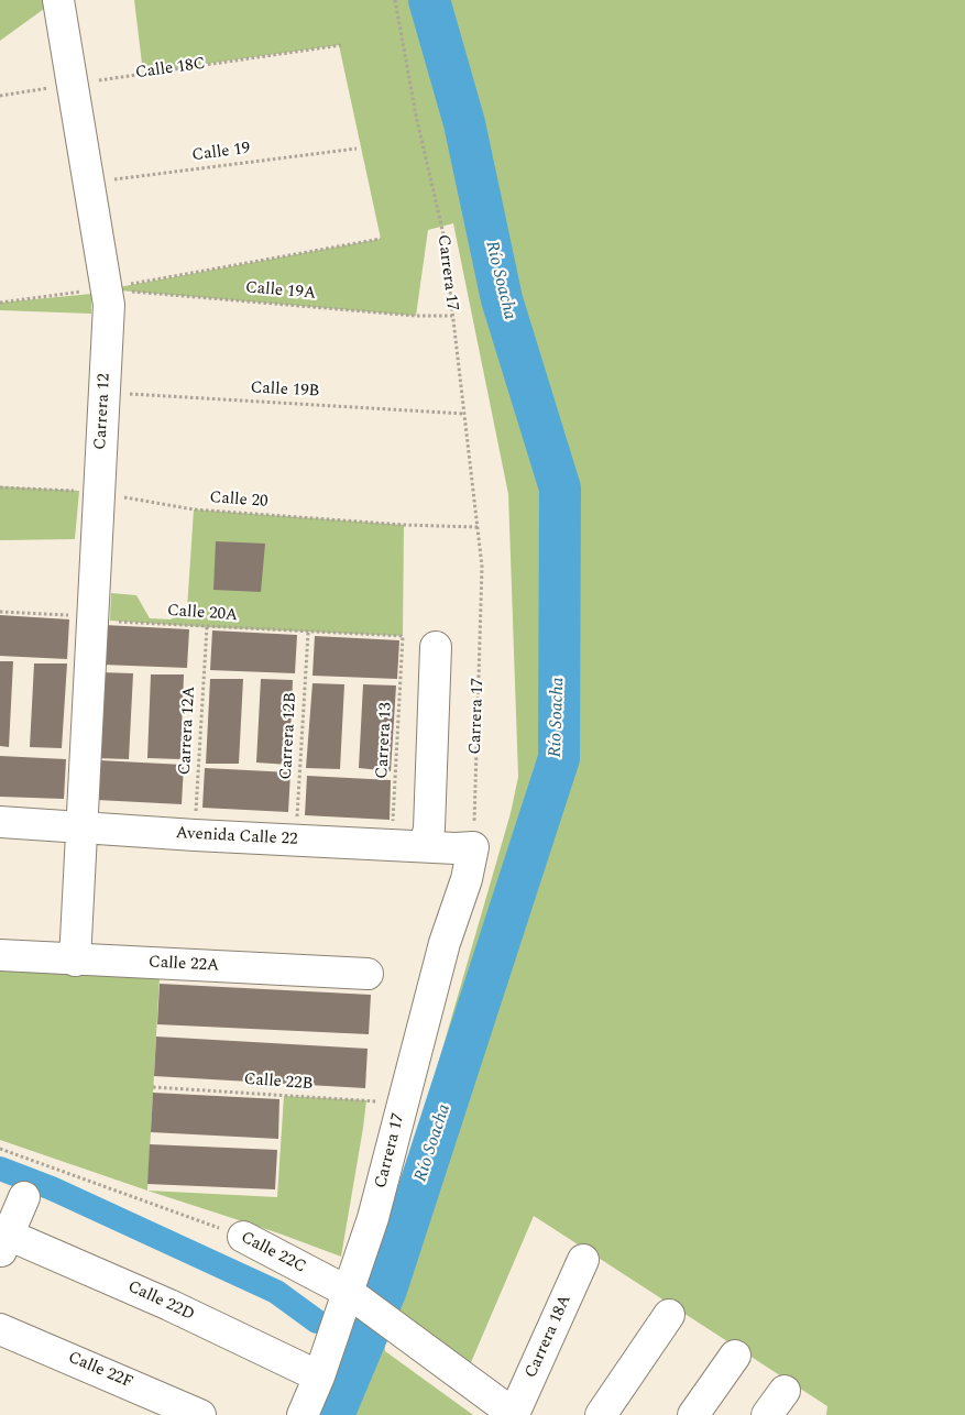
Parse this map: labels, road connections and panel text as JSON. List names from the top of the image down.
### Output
{
  "streets": {
    "street": [
      "Carrera 17",
      "Carrera 12",
      "Avenida Calle 22",
      "Calle 22A",
      "Calle 22C",
      "Calle 22D",
      "Carrera 18A",
      "Calle 22F"
    ],
    "path": [
      "Calle 18C",
      "Calle 19",
      "Calle 19A",
      "Calle 19B",
      "Calle 20",
      "Calle 20A",
      "Carrera 12A",
      "Carrera 12B",
      "Carrera 13",
      "Calle 22B"
    ]
  },
  "crossings": [
    ["Calle 18C", "Carrera 12"],
    ["Calle 19", "Carrera 12"],
    ["Carrera 17", "Calle 19A"],
    ["Carrera 17", "Calle 19B"],
    ["Carrera 17", "Calle 20"],
    ["Carrera 17", "Avenida Calle 22"],
    ["Carrera 17", "Calle 22B"],
    ["Carrera 17", "Calle 22C"],
    ["Carrera 17", "Calle 22D"],
    ["Calle 19A", "Carrera 12"],
    ["Calle 19B", "Carrera 12"],
    ["Carrera 12", "Calle 20"],
    ["Carrera 12", "Calle 20A"],
    ["Carrera 12", "Avenida Calle 22"],
    ["Carrera 12", "Calle 22A"],
    ["Calle 20A", "Carrera 12A"],
    ["Calle 20A", "Carrera 12B"],
    ["Calle 20A", "Carrera 13"],
    ["Carrera 12A", "Avenida Calle 22"],
    ["Carrera 12B", "Avenida Calle 22"],
    ["Carrera 13", "Avenida Calle 22"],
    ["Calle 22C", "Carrera 18A"]
  ],
  "water": ["Río Soacha"]
}
